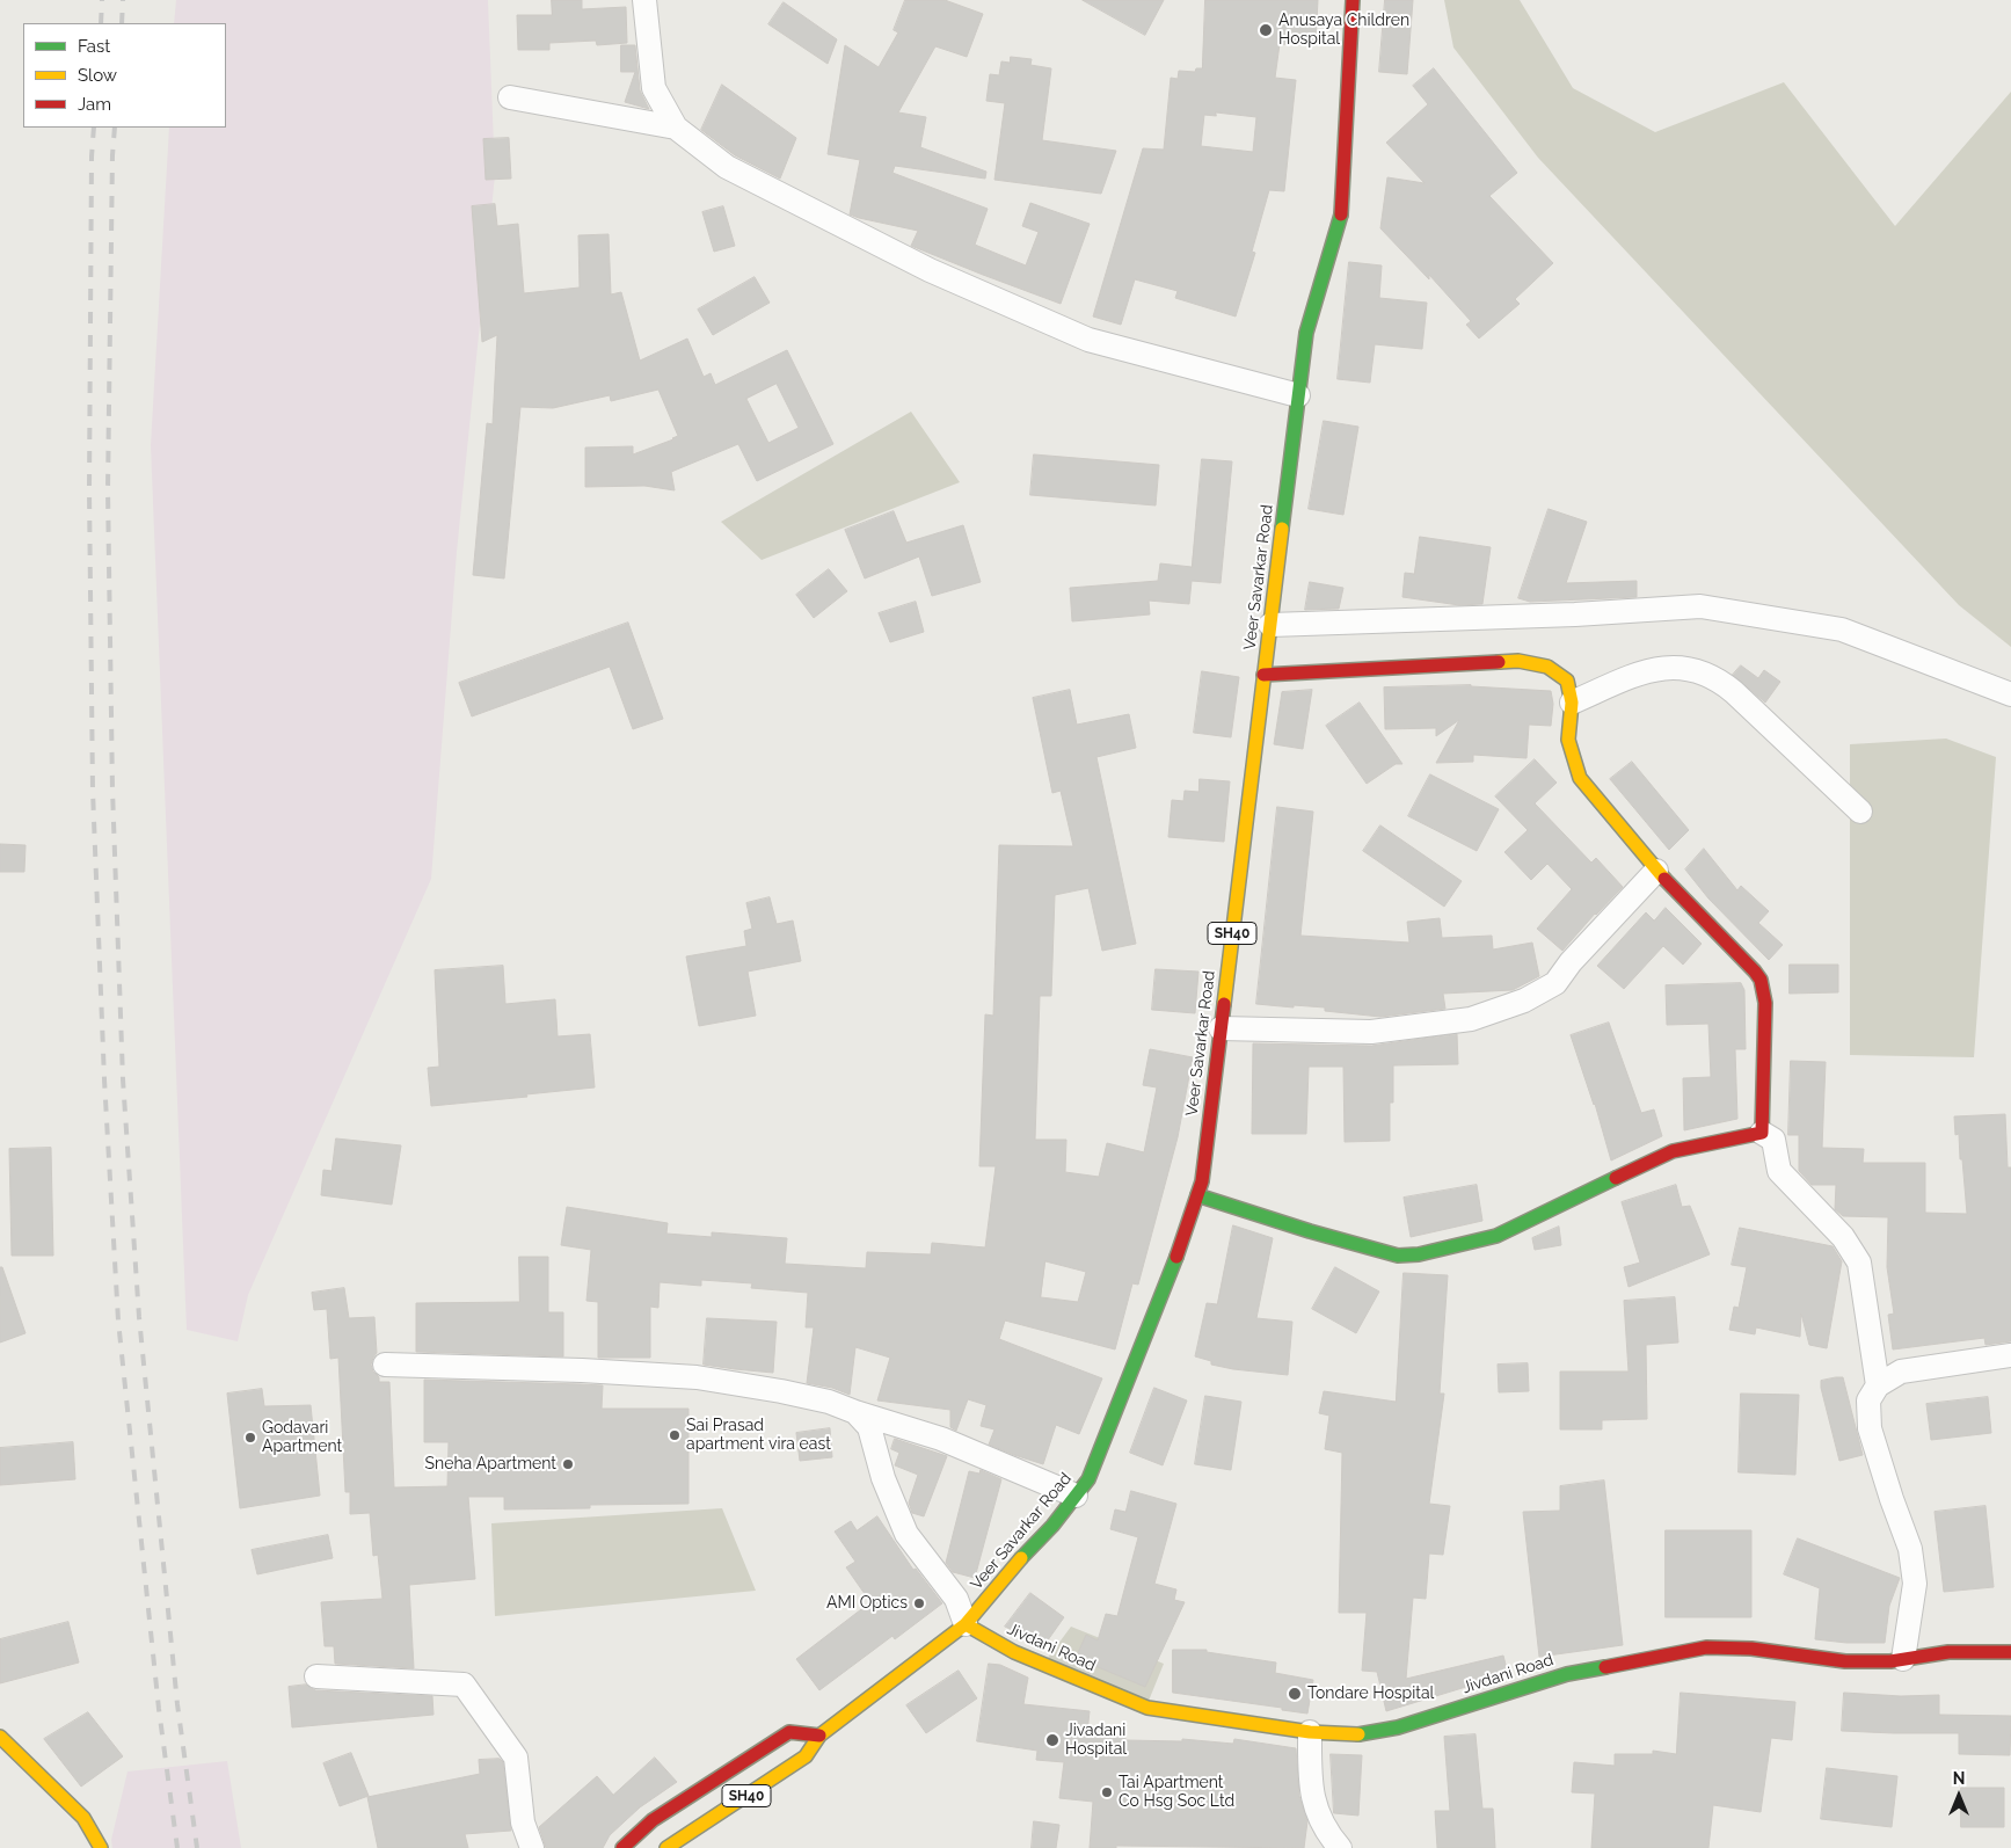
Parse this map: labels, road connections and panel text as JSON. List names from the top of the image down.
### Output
{
  "streets": {
    "main road": ["Veer Savarkar Road", "SH40", "Jivdani Road"]
  },
  "crossings": [
    ["Veer Savarkar Road", "Jivdani Road"]
  ],
  "places": [
    "Anusaya Children Hospital",
    "Sai Prasad apartment vira east",
    "Godavari Apartment",
    "Sneha Apartment",
    "AMI Optics",
    "Tondare Hospital",
    "Jivadani Hospital",
    "Tai Apartment Co Hsg Soc Ltd"
  ],
  "legend": ["Fast", "Slow", "Jam"],
  "north": "top"
}
